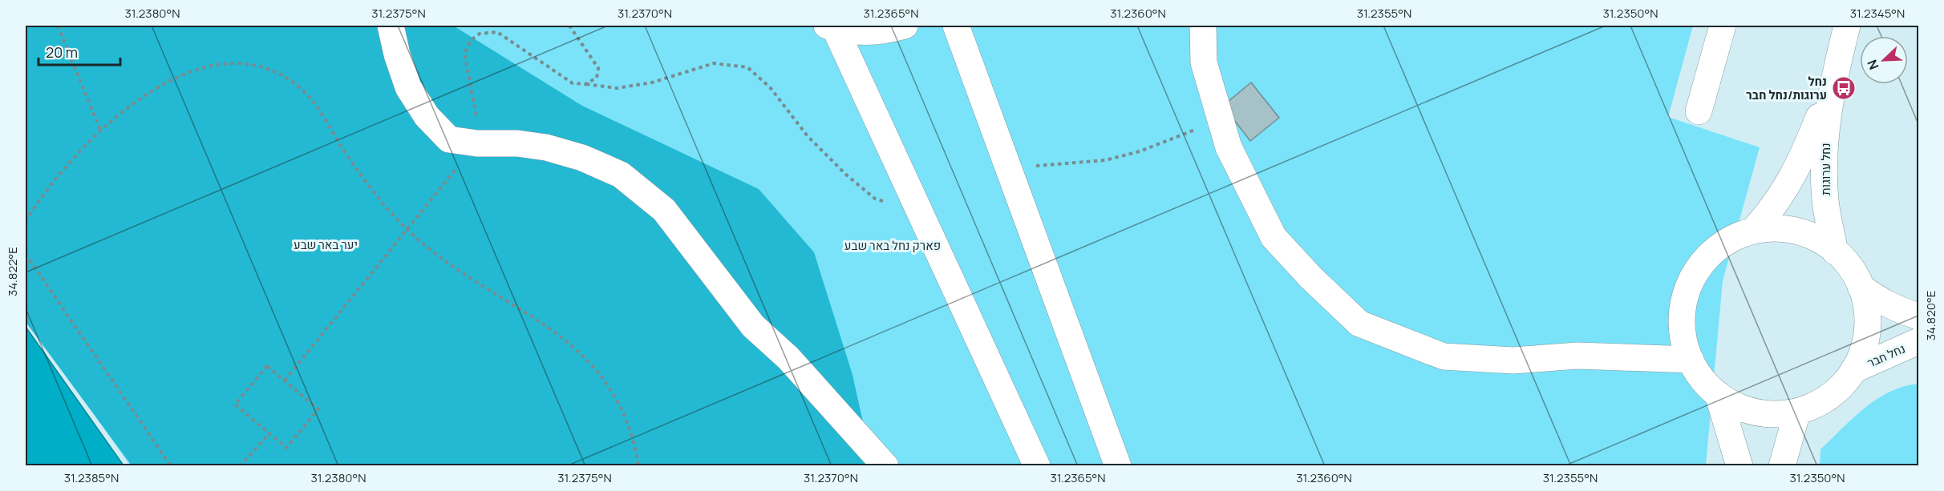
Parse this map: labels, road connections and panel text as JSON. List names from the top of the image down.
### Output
{
  "streets": {
    "street": ["נחל ערוגות", "נחל חבר"]
  },
  "parks": ["יער באר שבע", "פארק נחל באר שבע"],
  "places": {
    "bus stop": ["נחל ערוגות/נחל חבר"]
  },
  "scale_bar": "20 m",
  "north": "bottom left",
  "coordinates": [
    "31.2380°N",
    "31.2375°N",
    "31.2370°N",
    "31.2365°N",
    "31.2360°N",
    "31.2355°N",
    "31.2350°N",
    "31.2345°N",
    "34.822°E",
    "34.820°E",
    "31.2385°N"
  ]
}
